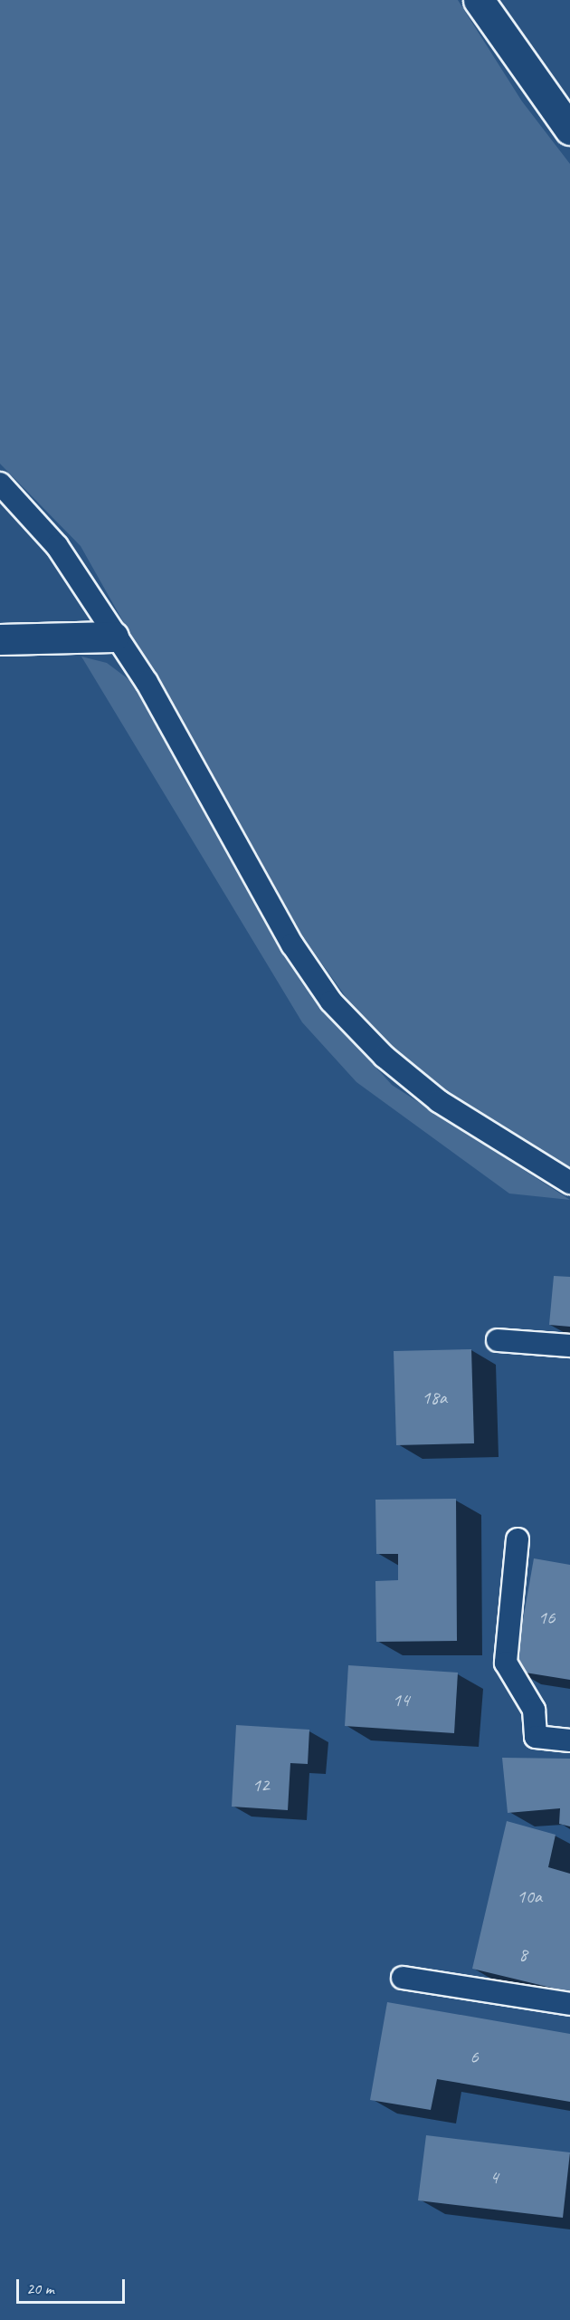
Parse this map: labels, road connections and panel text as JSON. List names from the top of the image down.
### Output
{
  "house_numbers": [
    "18a",
    "16",
    "14",
    "12",
    "10a",
    "8",
    "6",
    "4"
  ],
  "scale_bar": "20 m"
}
